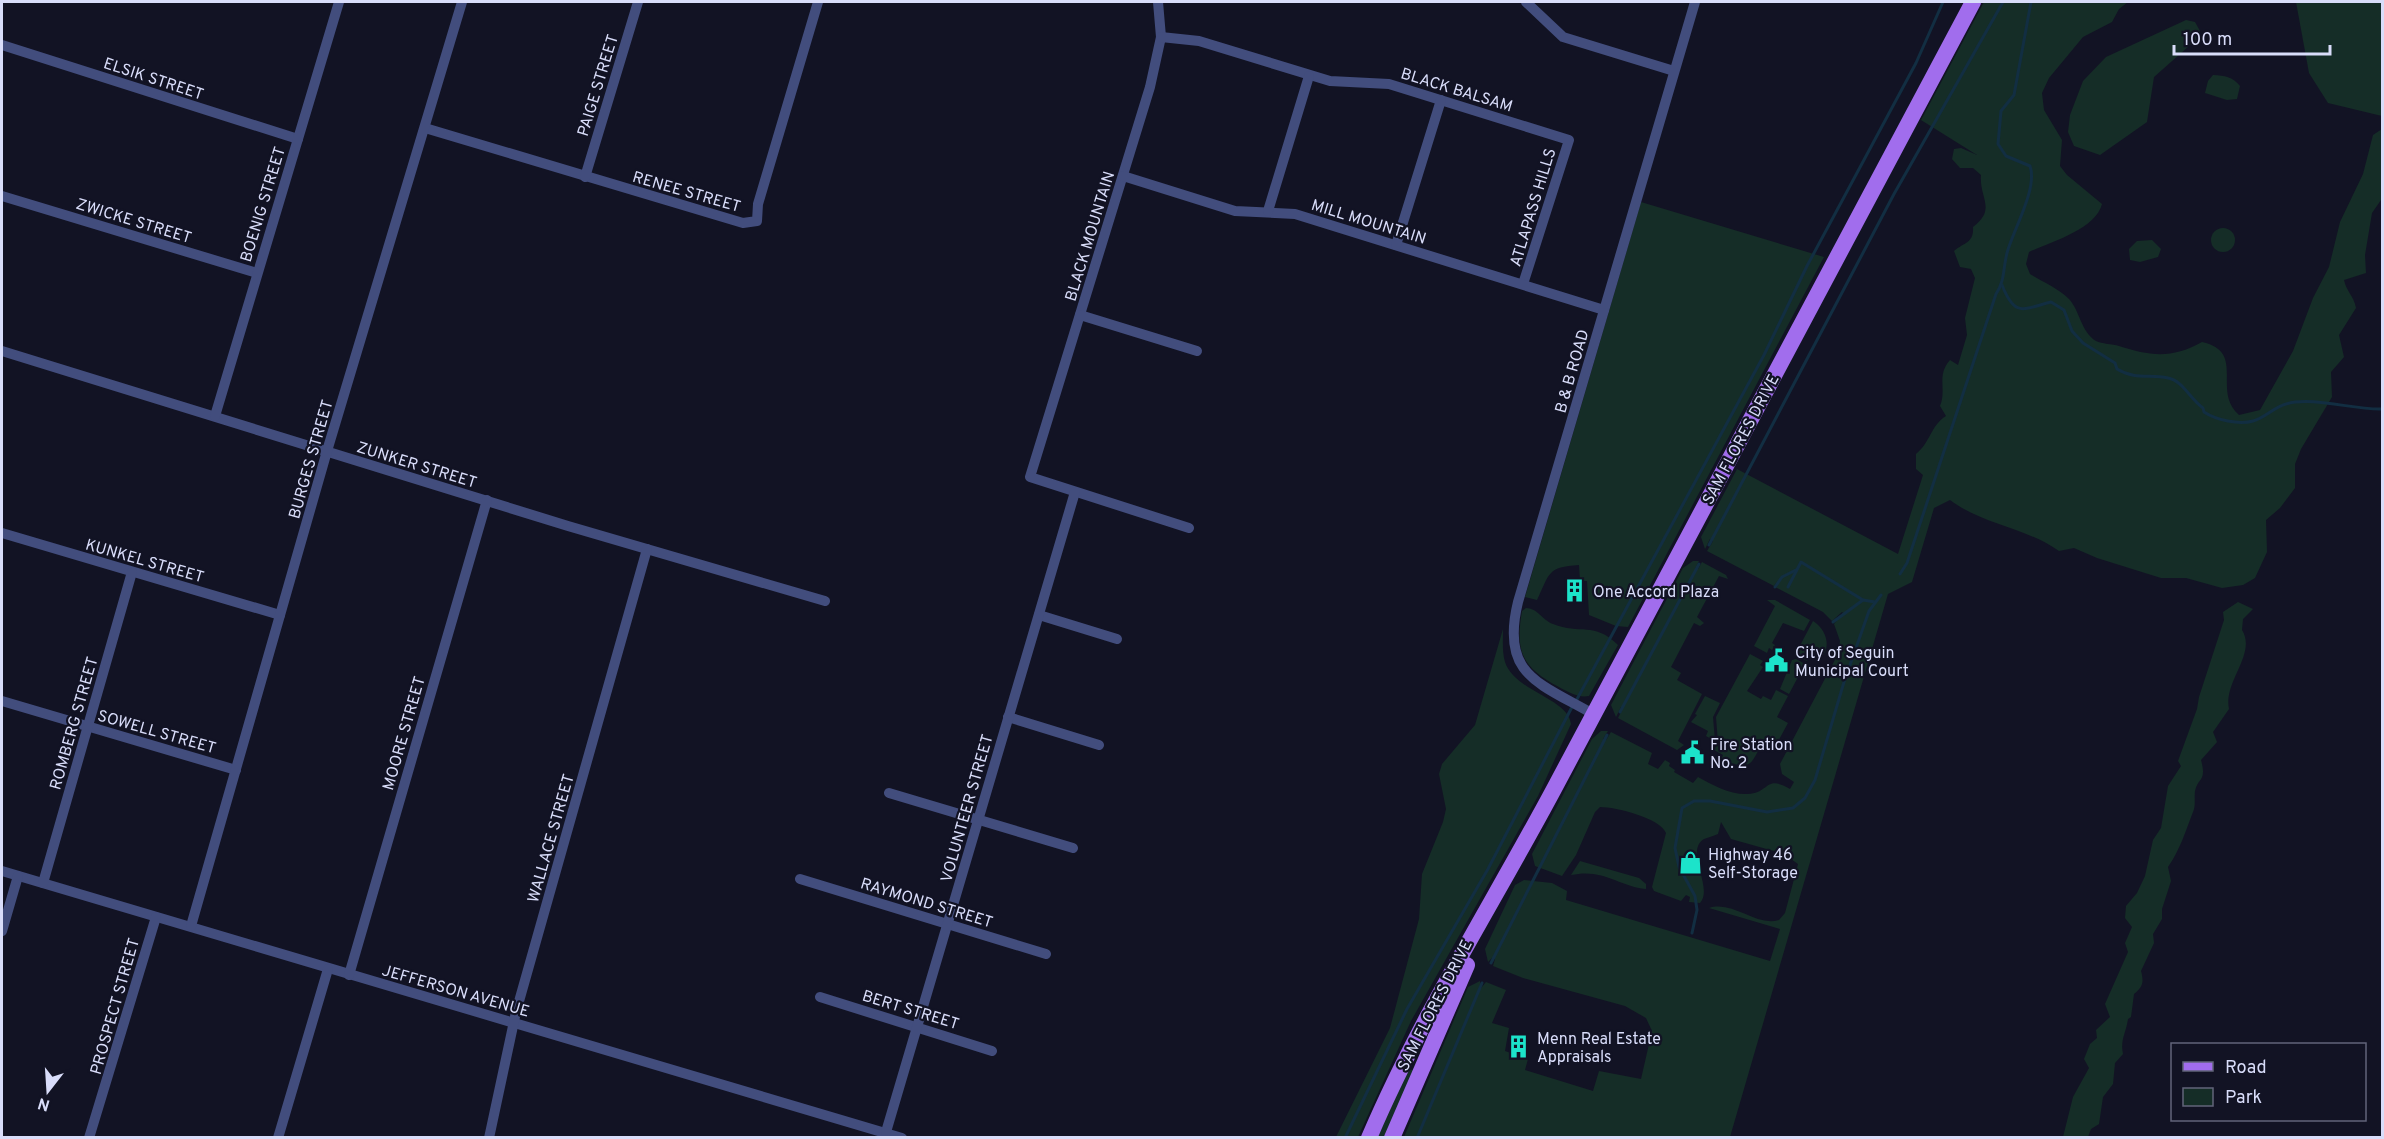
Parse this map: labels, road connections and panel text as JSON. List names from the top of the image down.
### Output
{
  "streets": {
    "main road": ["SAM FLORES DRIVE"],
    "street": [
      "ELSIK STREET",
      "PAIGE STREET",
      "BLACK BALSAM",
      "RENEE STREET",
      "BOENIG STREET",
      "ATLAPASS HILLS",
      "ZWICKE STREET",
      "MILL MOUNTAIN",
      "BLACK MOUNTAIN",
      "B & B ROAD",
      "BURGES STREET",
      "ZUNKER STREET",
      "KUNKEL STREET",
      "ROMBERG STREET",
      "SOWELL STREET",
      "MOORE STREET",
      "VOLUNTEER STREET",
      "WALLACE STREET",
      "RAYMOND STREET",
      "JEFFERSON AVENUE",
      "PROSPECT STREET",
      "BERT STREET"
    ]
  },
  "crossings": [
    ["ELSIK STREET", "BOENIG STREET"],
    ["PAIGE STREET", "RENEE STREET"],
    ["BLACK BALSAM", "ATLAPASS HILLS"],
    ["BLACK BALSAM", "BLACK MOUNTAIN"],
    ["RENEE STREET", "BURGES STREET"],
    ["BOENIG STREET", "ZWICKE STREET"],
    ["BOENIG STREET", "ZUNKER STREET"],
    ["ATLAPASS HILLS", "MILL MOUNTAIN"],
    ["MILL MOUNTAIN", "BLACK MOUNTAIN"],
    ["MILL MOUNTAIN", "B & B ROAD"],
    ["BLACK MOUNTAIN", "VOLUNTEER STREET"],
    ["B & B ROAD", "SAM FLORES DRIVE"],
    ["BURGES STREET", "ZUNKER STREET"],
    ["BURGES STREET", "KUNKEL STREET"],
    ["BURGES STREET", "SOWELL STREET"],
    ["BURGES STREET", "JEFFERSON AVENUE"],
    ["ZUNKER STREET", "MOORE STREET"],
    ["ZUNKER STREET", "WALLACE STREET"],
    ["KUNKEL STREET", "ROMBERG STREET"],
    ["ROMBERG STREET", "SOWELL STREET"],
    ["ROMBERG STREET", "JEFFERSON AVENUE"],
    ["MOORE STREET", "JEFFERSON AVENUE"],
    ["VOLUNTEER STREET", "RAYMOND STREET"],
    ["VOLUNTEER STREET", "JEFFERSON AVENUE"],
    ["VOLUNTEER STREET", "BERT STREET"],
    ["WALLACE STREET", "JEFFERSON AVENUE"],
    ["JEFFERSON AVENUE", "PROSPECT STREET"]
  ],
  "places": {
    "building": ["One Accord Plaza", "Menn Real Estate Appraisals"],
    "public building": ["City of Seguin Municipal Court", "Fire Station No. 2"],
    "shop": ["Highway 46 Self-Storage"]
  },
  "legend": ["Road", "Park"],
  "scale_bar": "100 m",
  "north": "bottom"
}
